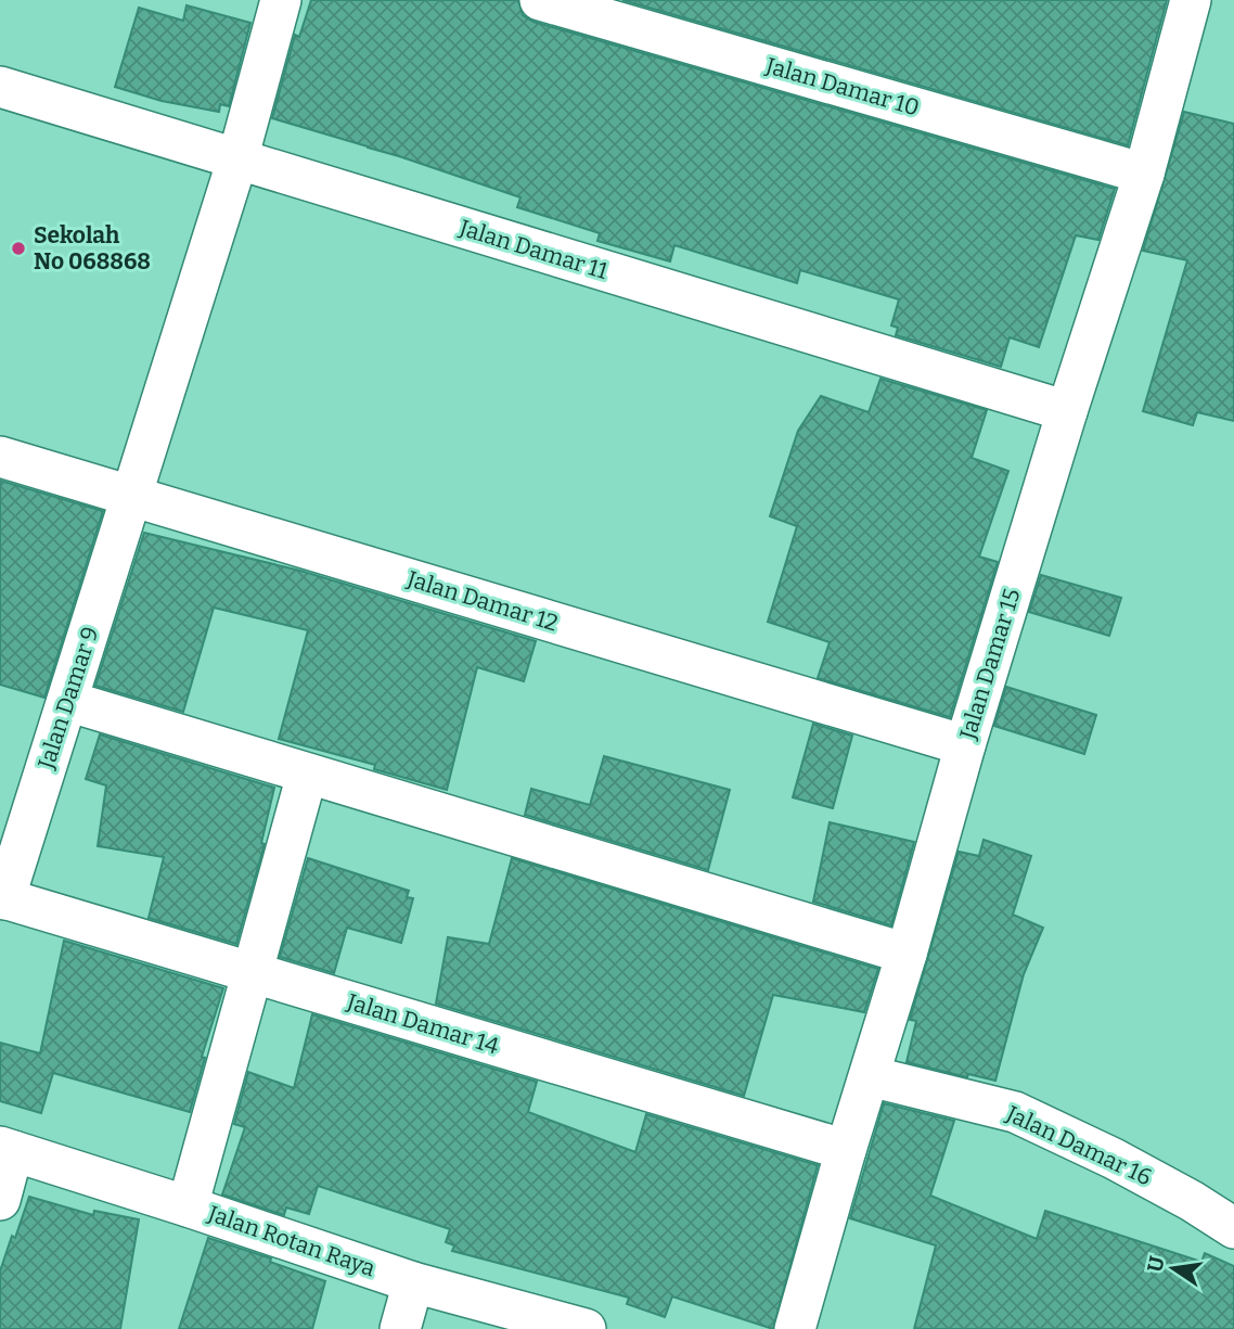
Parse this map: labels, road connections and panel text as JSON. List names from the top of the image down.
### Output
{
  "streets": {
    "street": [
      "Jalan Damar 10",
      "Jalan Damar 11",
      "Jalan Damar 12",
      "Jalan Damar 15",
      "Jalan Damar 9",
      "Jalan Damar 14",
      "Jalan Damar 16",
      "Jalan Rotan Raya"
    ]
  },
  "crossings": [
    ["Jalan Damar 10", "Jalan Damar 15"],
    ["Jalan Damar 11", "Jalan Damar 15"],
    ["Jalan Damar 11", "Jalan Damar 9"],
    ["Jalan Damar 12", "Jalan Damar 15"],
    ["Jalan Damar 12", "Jalan Damar 9"],
    ["Jalan Damar 15", "Jalan Damar 14"],
    ["Jalan Damar 15", "Jalan Damar 16"],
    ["Jalan Damar 9", "Jalan Damar 14"]
  ],
  "places": ["Sekolah No 068868"],
  "north": "left"
}
